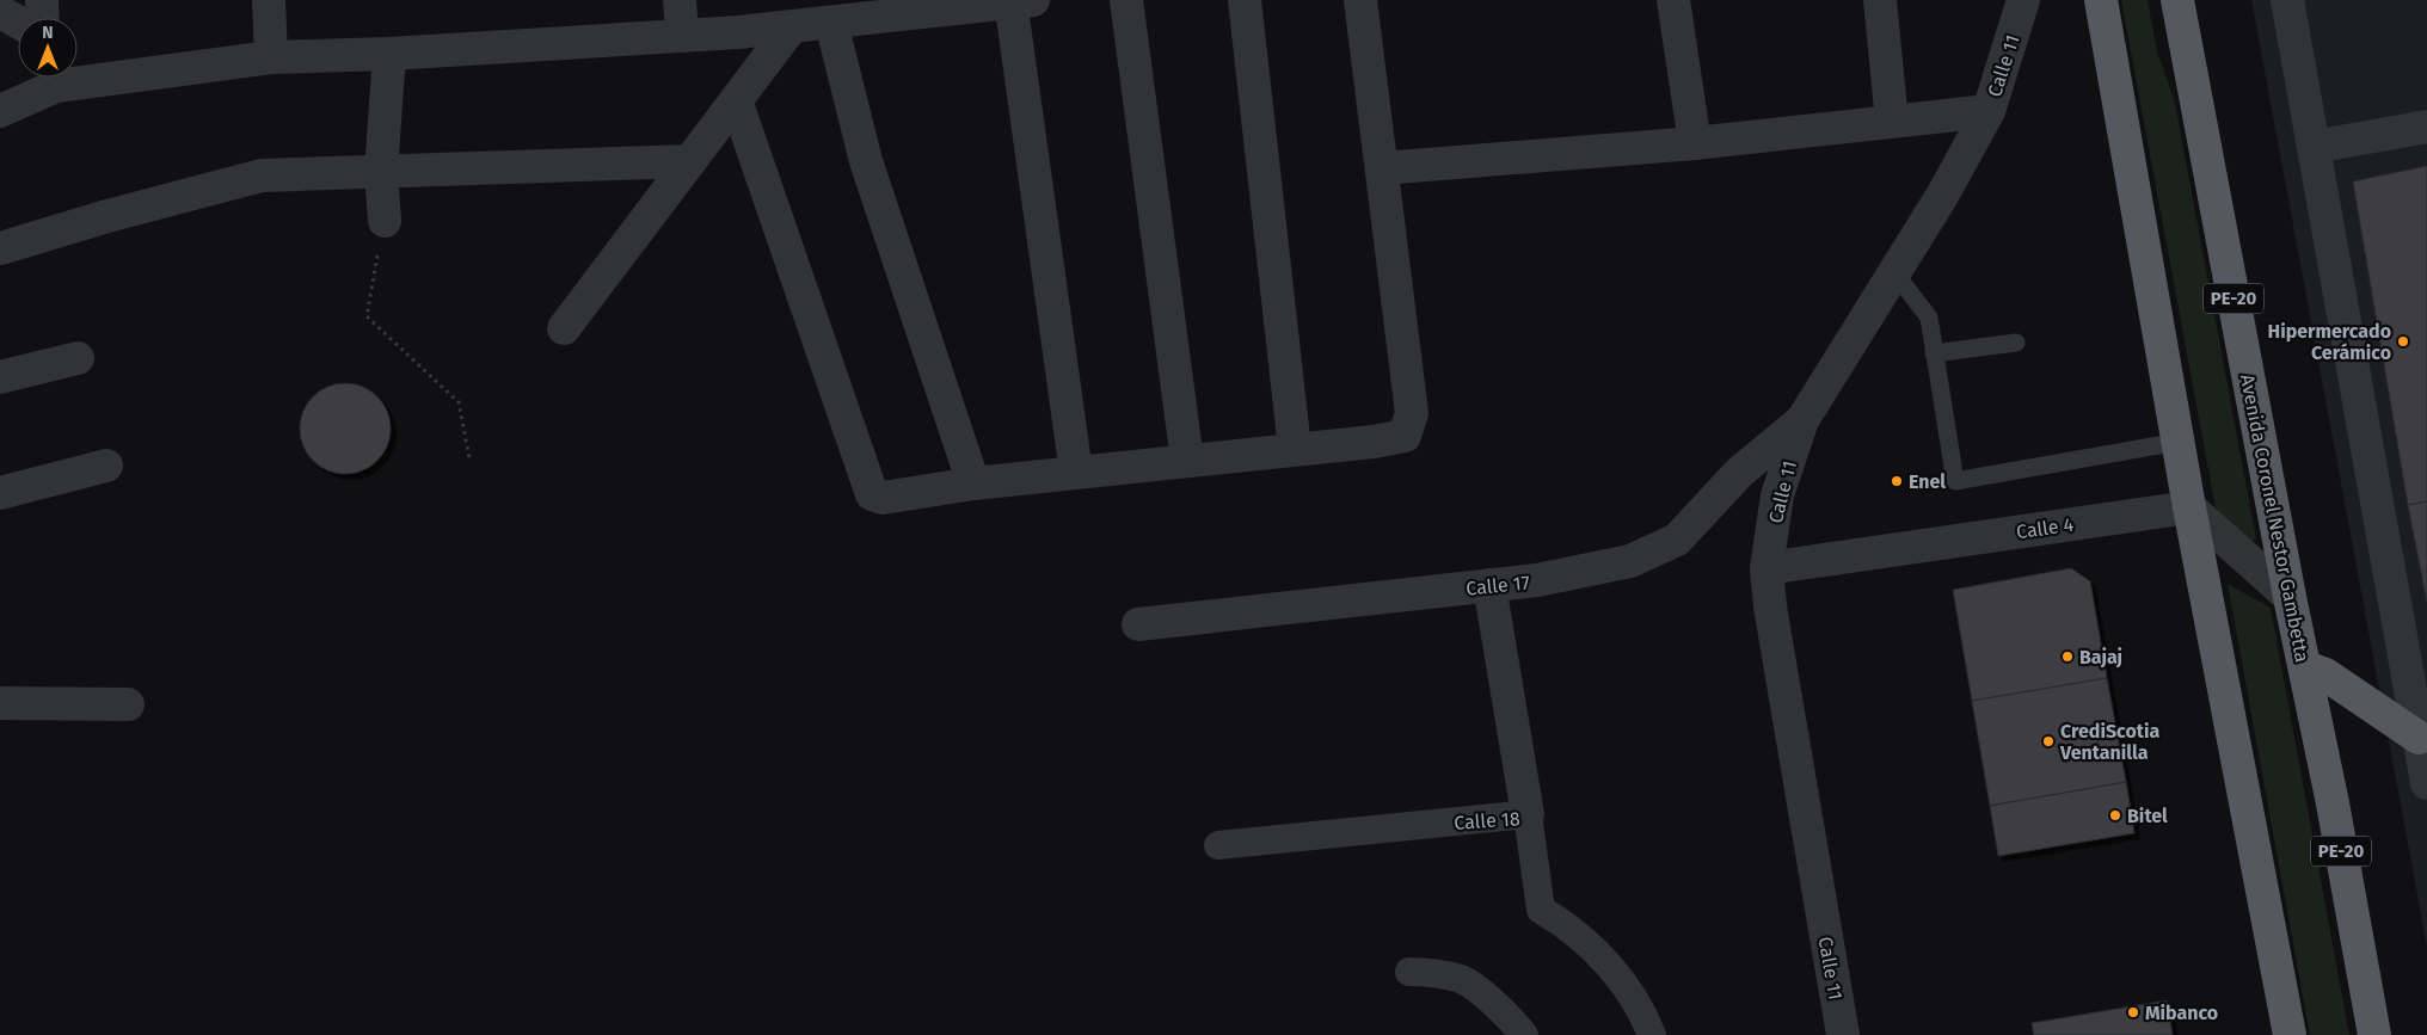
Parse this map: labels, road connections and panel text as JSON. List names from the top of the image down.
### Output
{
  "streets": {
    "highway": ["PE-20", "Avenida Coronel Nestor Gambetta"],
    "street": [
      "Calle 11",
      "Calle 4",
      "Calle 17",
      "Calle 18"
    ]
  },
  "crossings": [
    ["Calle 11", "Calle 4"],
    ["Calle 11", "Calle 17"]
  ],
  "places": [
    "Hipermercado Cerámico",
    "Enel",
    "Bajaj",
    "CrediScotia Ventanilla",
    "Bitel",
    "Mibanco"
  ],
  "north": "top"
}
